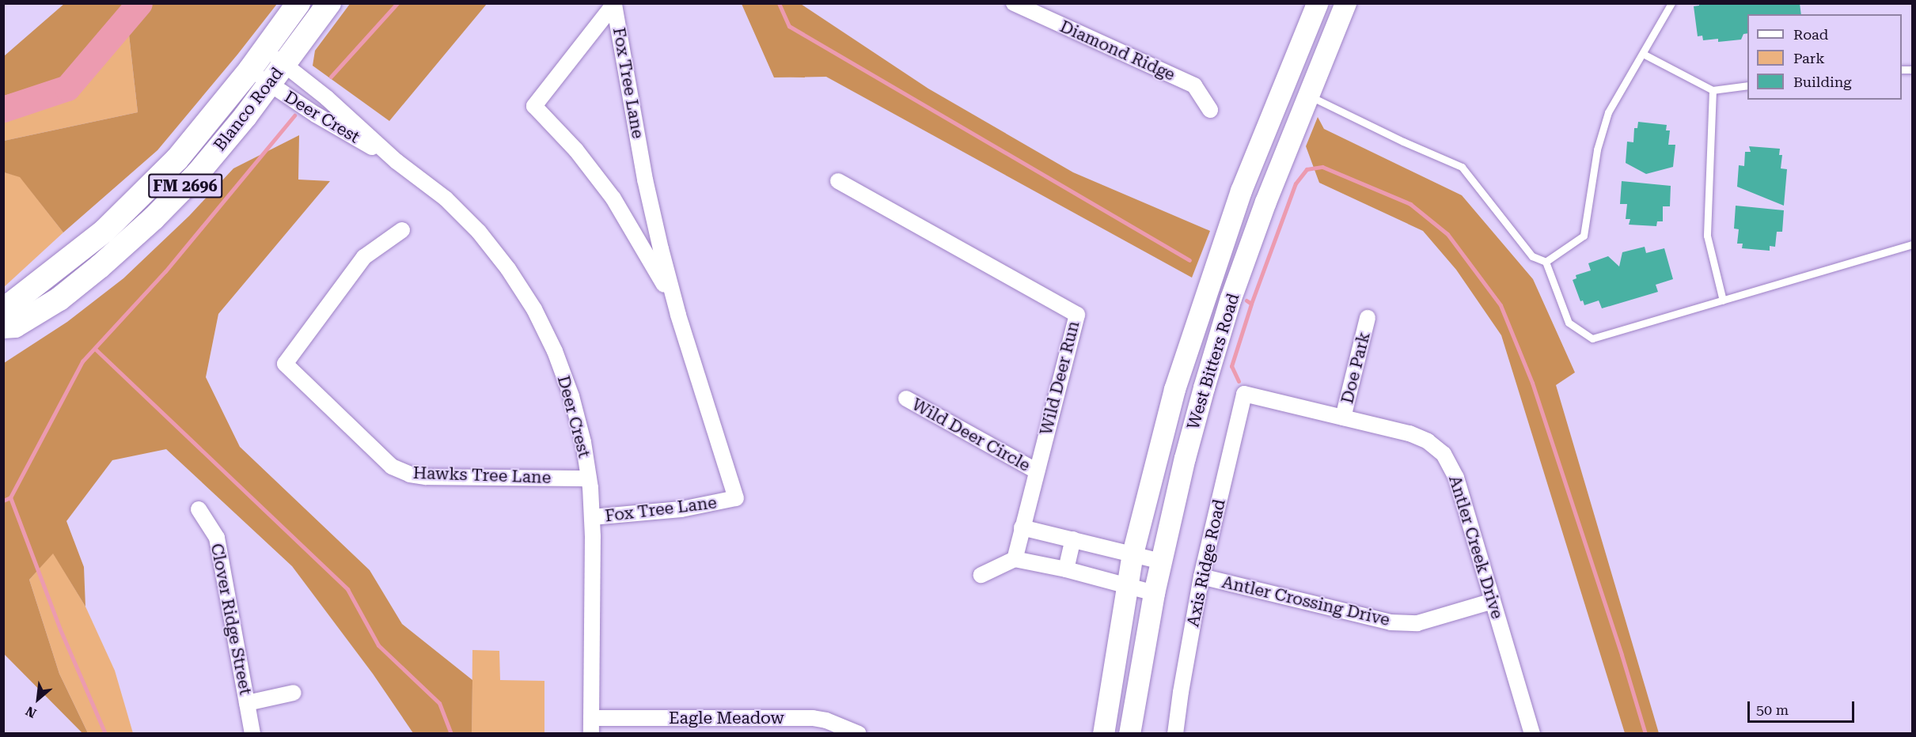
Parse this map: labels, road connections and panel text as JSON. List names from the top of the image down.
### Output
{
  "streets": {
    "main road": ["Blanco Road", "FM 2696", "West Bitters Road"],
    "street": [
      "Diamond Ridge",
      "Fox Tree Lane",
      "Deer Crest",
      "Doe Park",
      "Wild Deer Run",
      "Wild Deer Circle",
      "Hawks Tree Lane",
      "Antler Creek Drive",
      "Axis Ridge Road",
      "Antler Crossing Drive",
      "Clover Ridge Street",
      "Eagle Meadow"
    ]
  },
  "crossings": [
    ["Fox Tree Lane", "Deer Crest"],
    ["Blanco Road", "Deer Crest"],
    ["Deer Crest", "Hawks Tree Lane"],
    ["Deer Crest", "Eagle Meadow"],
    ["Doe Park", "Antler Creek Drive"],
    ["Wild Deer Run", "Wild Deer Circle"],
    ["Antler Creek Drive", "Axis Ridge Road"],
    ["Antler Creek Drive", "Antler Crossing Drive"],
    ["Axis Ridge Road", "Antler Crossing Drive"]
  ],
  "legend": ["Road", "Park", "Building"],
  "scale_bar": "50 m",
  "north": "bottom left"
}
